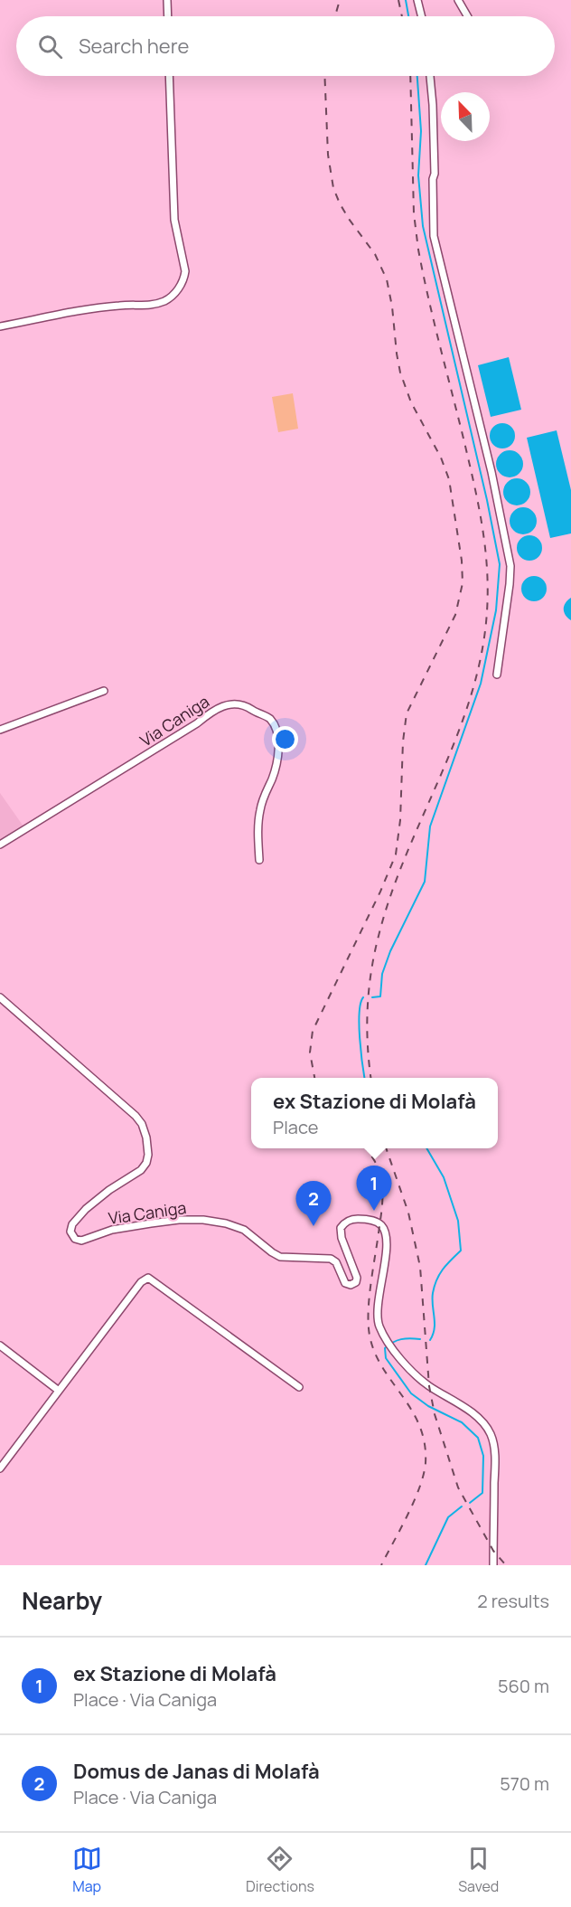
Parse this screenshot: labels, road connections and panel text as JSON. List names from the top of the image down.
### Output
{
  "streets": {
    "street": ["Via Caniga"]
  },
  "north": "top left",
  "page": {
    "search": "Search here",
    "popup": ["ex Stazione di Molafà", "Place"],
    "pins": ["1", "2"],
    "heading": ["Nearby", "2 results"],
    "list": [
      {
        "mark": "1",
        "name": "ex Stazione di Molafà",
        "note": "Place · Via Caniga",
        "value": "560 m"
      },
      {
        "mark": "2",
        "name": "Domus de Janas di Molafà",
        "note": "Place · Via Caniga",
        "value": "570 m"
      }
    ],
    "nav": ["Map", "Directions", "Saved"]
  }
}
